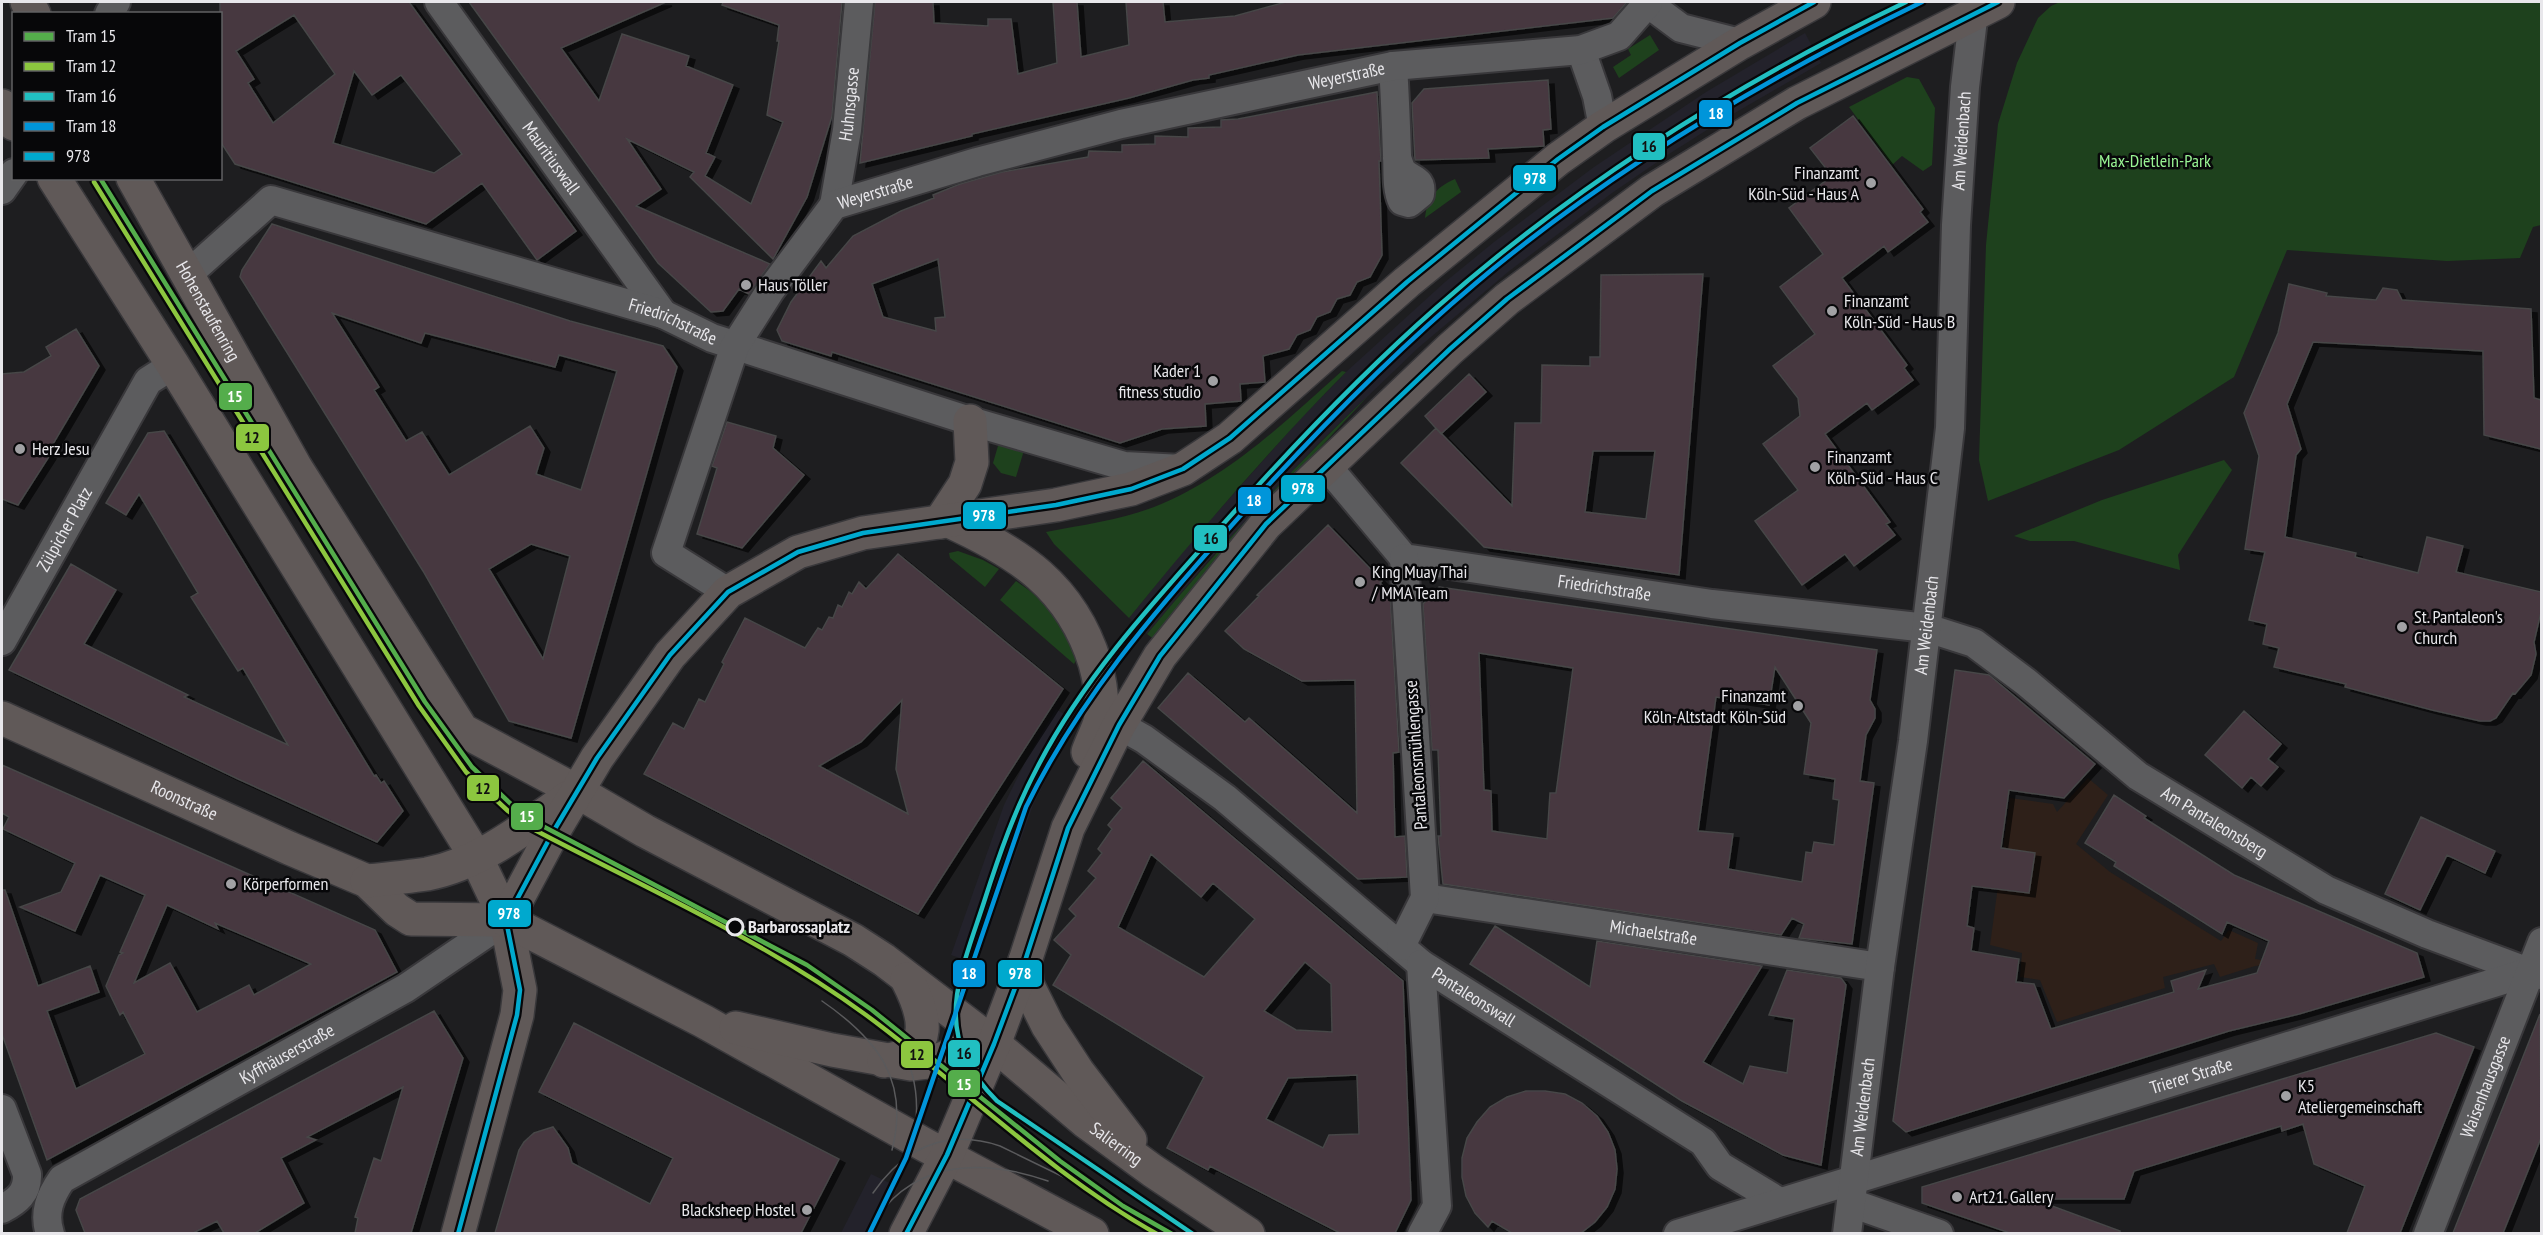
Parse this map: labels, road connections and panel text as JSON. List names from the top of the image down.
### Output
{
  "streets": {
    "main road": ["Hohenstaufenring", "Roonstraße", "Salierring"],
    "street": [
      "Weyerstraße",
      "Huhnsgasse",
      "Am Weidenbach",
      "Mauritiuswall",
      "Friedrichstraße",
      "Zülpicher Platz",
      "Pantaleonsmühlengasse",
      "Am Pantaleonsberg",
      "Michaelstraße",
      "Pantaleonswall",
      "Kyffhäuserstraße",
      "Trierer Straße",
      "Waisenhausgasse"
    ]
  },
  "crossings": [
    ["Weyerstraße", "Huhnsgasse"],
    ["Weyerstraße", "Friedrichstraße"],
    ["Am Weidenbach", "Friedrichstraße"],
    ["Am Weidenbach", "Am Pantaleonsberg"],
    ["Am Weidenbach", "Michaelstraße"],
    ["Am Weidenbach", "Trierer Straße"],
    ["Mauritiuswall", "Friedrichstraße"],
    ["Hohenstaufenring", "Friedrichstraße"],
    ["Friedrichstraße", "Pantaleonsmühlengasse"],
    ["Friedrichstraße", "Am Pantaleonsberg"],
    ["Pantaleonsmühlengasse", "Michaelstraße"],
    ["Am Pantaleonsberg", "Trierer Straße"],
    ["Am Pantaleonsberg", "Waisenhausgasse"],
    ["Trierer Straße", "Waisenhausgasse"]
  ],
  "parks": ["Max-Dietlein-Park"],
  "places": [
    "Finanzamt Köln-Süd - Haus A",
    "Haus Töller",
    "Finanzamt Köln-Süd - Haus B",
    "Kader 1 fitness studio",
    "Herz Jesu",
    "Finanzamt Köln-Süd - Haus C",
    "King Muay Thai / MMA Team",
    "St. Pantaleon's Church",
    "Finanzamt Köln-Altstadt Köln-Süd",
    "Körperformen",
    "Barbarossaplatz",
    "K5 Ateliergemeinschaft",
    "Art21. Gallery",
    "Blacksheep Hostel"
  ],
  "lines": [
    "tram line 16",
    "tram line 18",
    "transit line 978",
    "tram line 15",
    "tram line 12"
  ],
  "legend": [
    "Tram 15",
    "Tram 12",
    "Tram 16",
    "Tram 18",
    "978"
  ]
}
